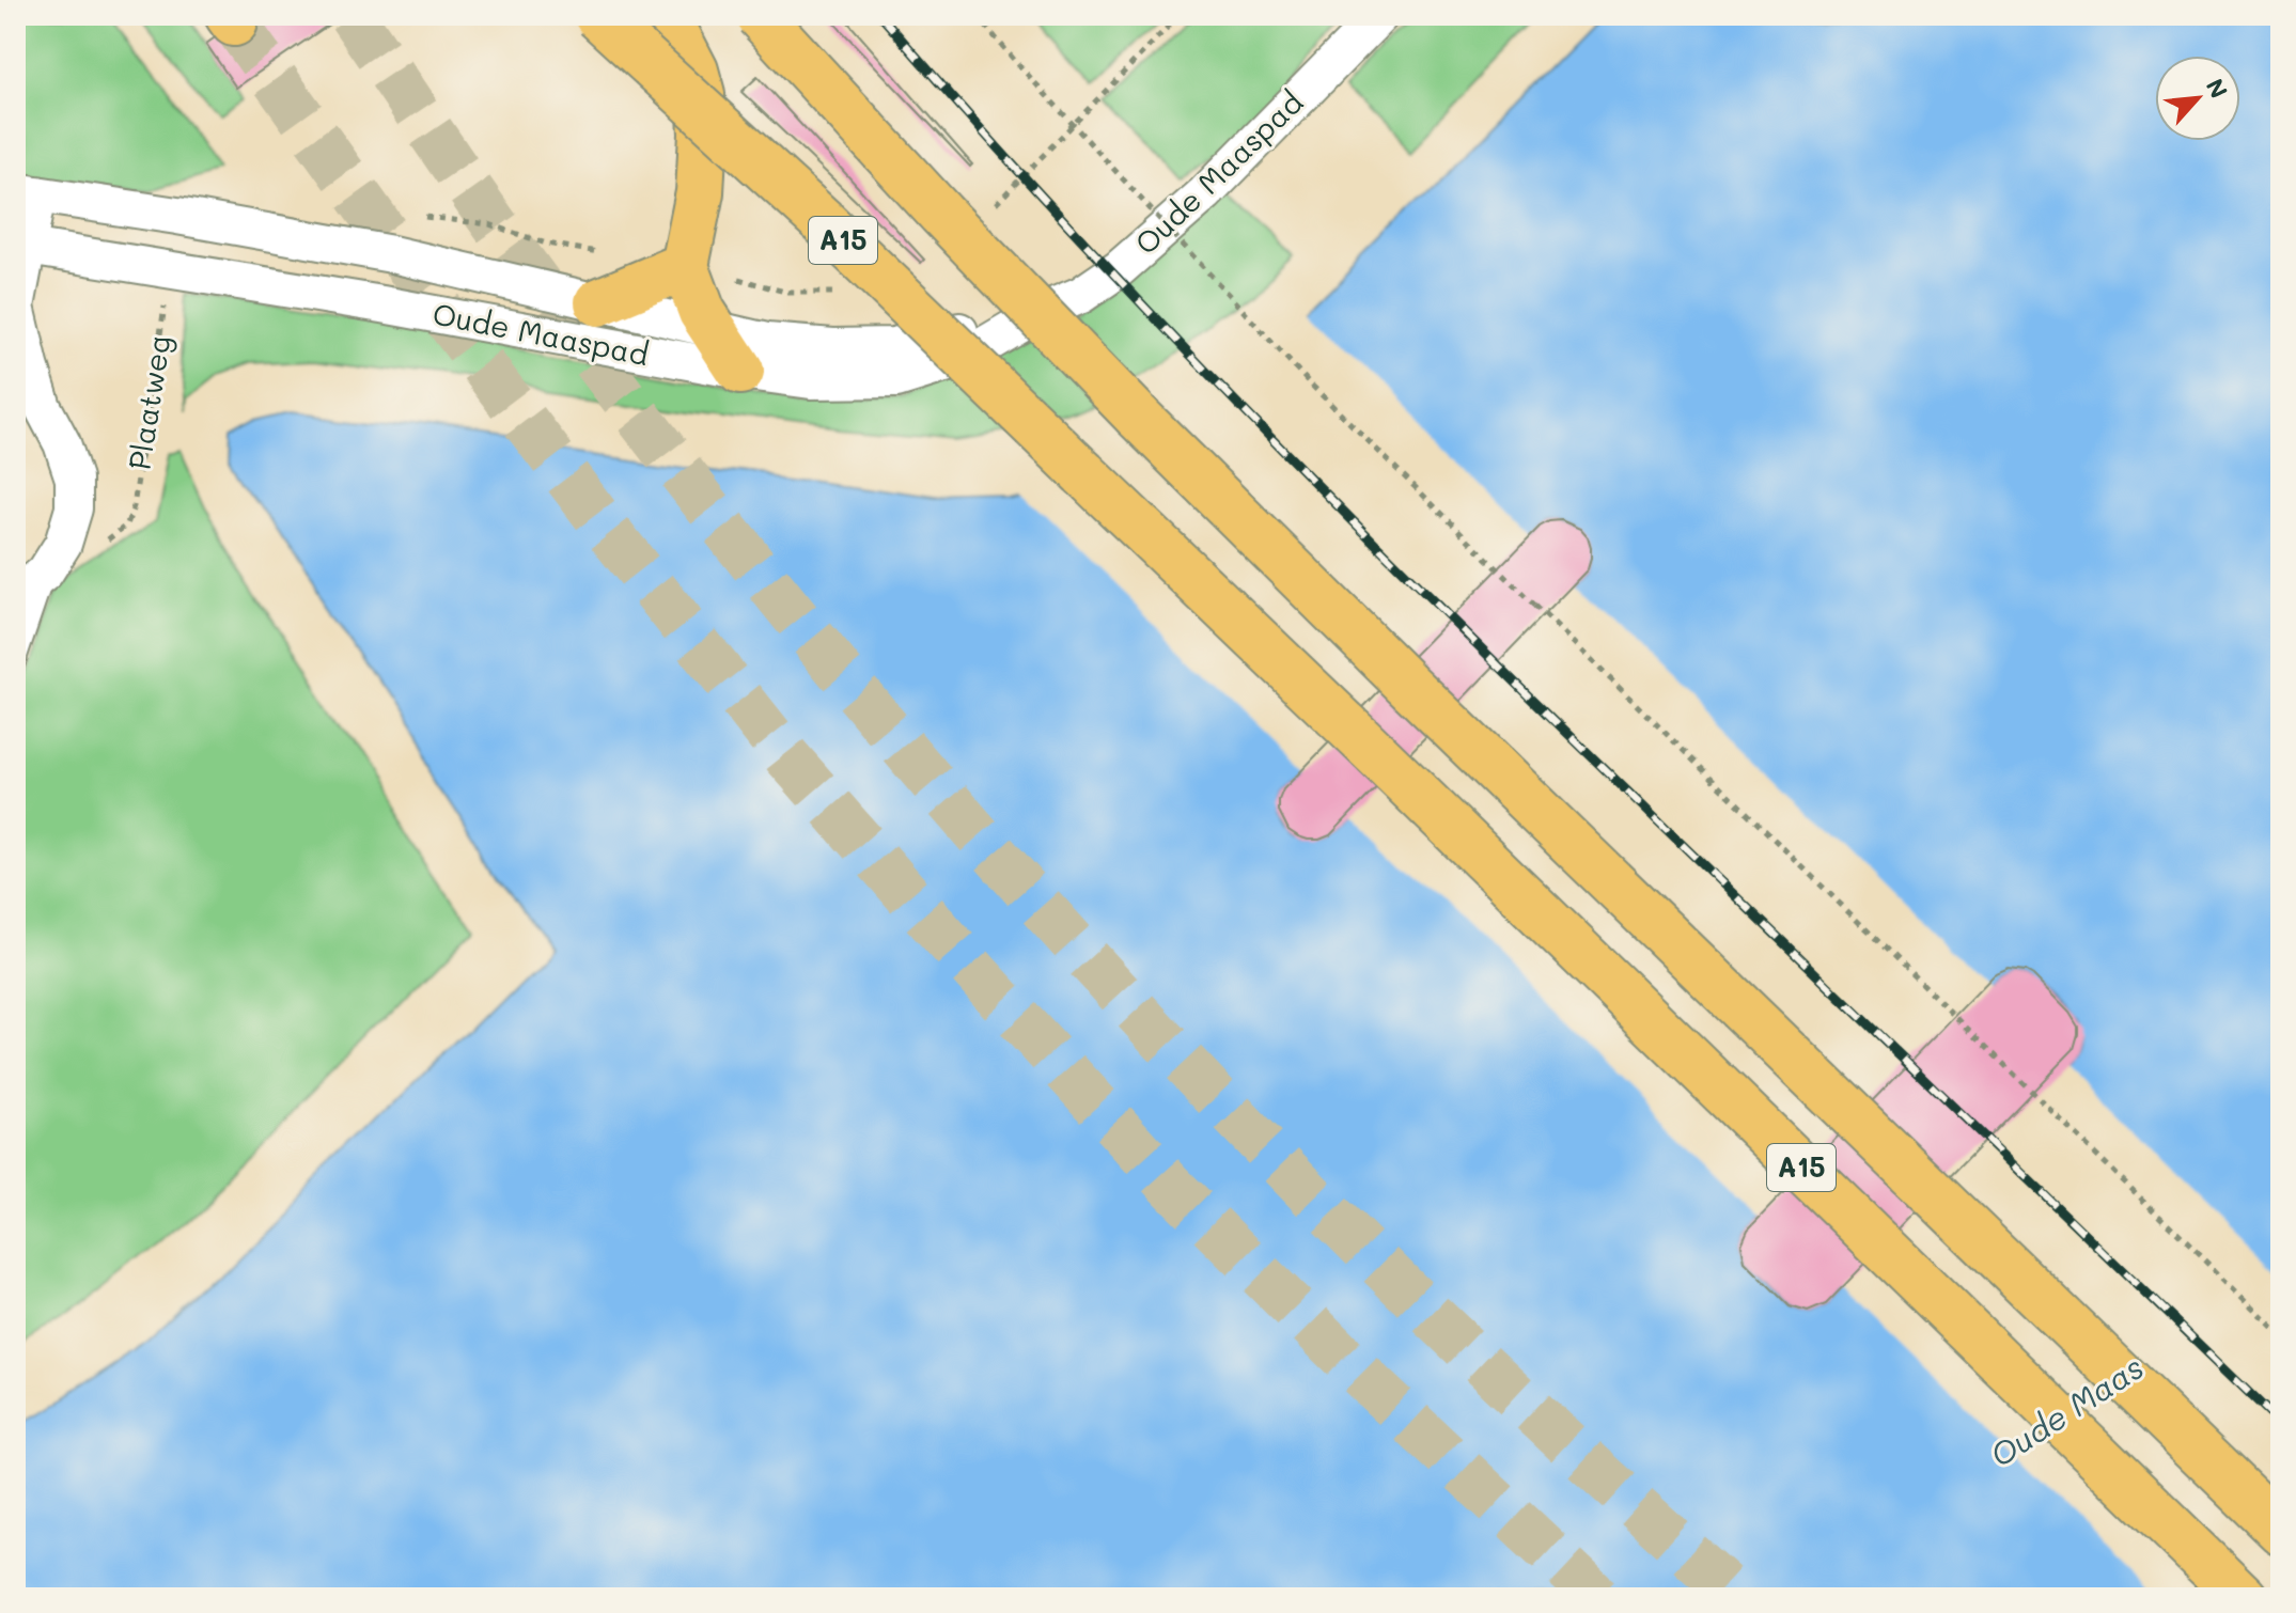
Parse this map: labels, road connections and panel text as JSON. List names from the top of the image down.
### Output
{
  "streets": {
    "highway": ["A15"],
    "street": ["Oude Maaspad"],
    "path": ["Plaatweg"]
  },
  "crossings": [
    ["Oude Maaspad", "Plaatweg"]
  ],
  "water": ["Oude Maas"],
  "north": "top right"
}
